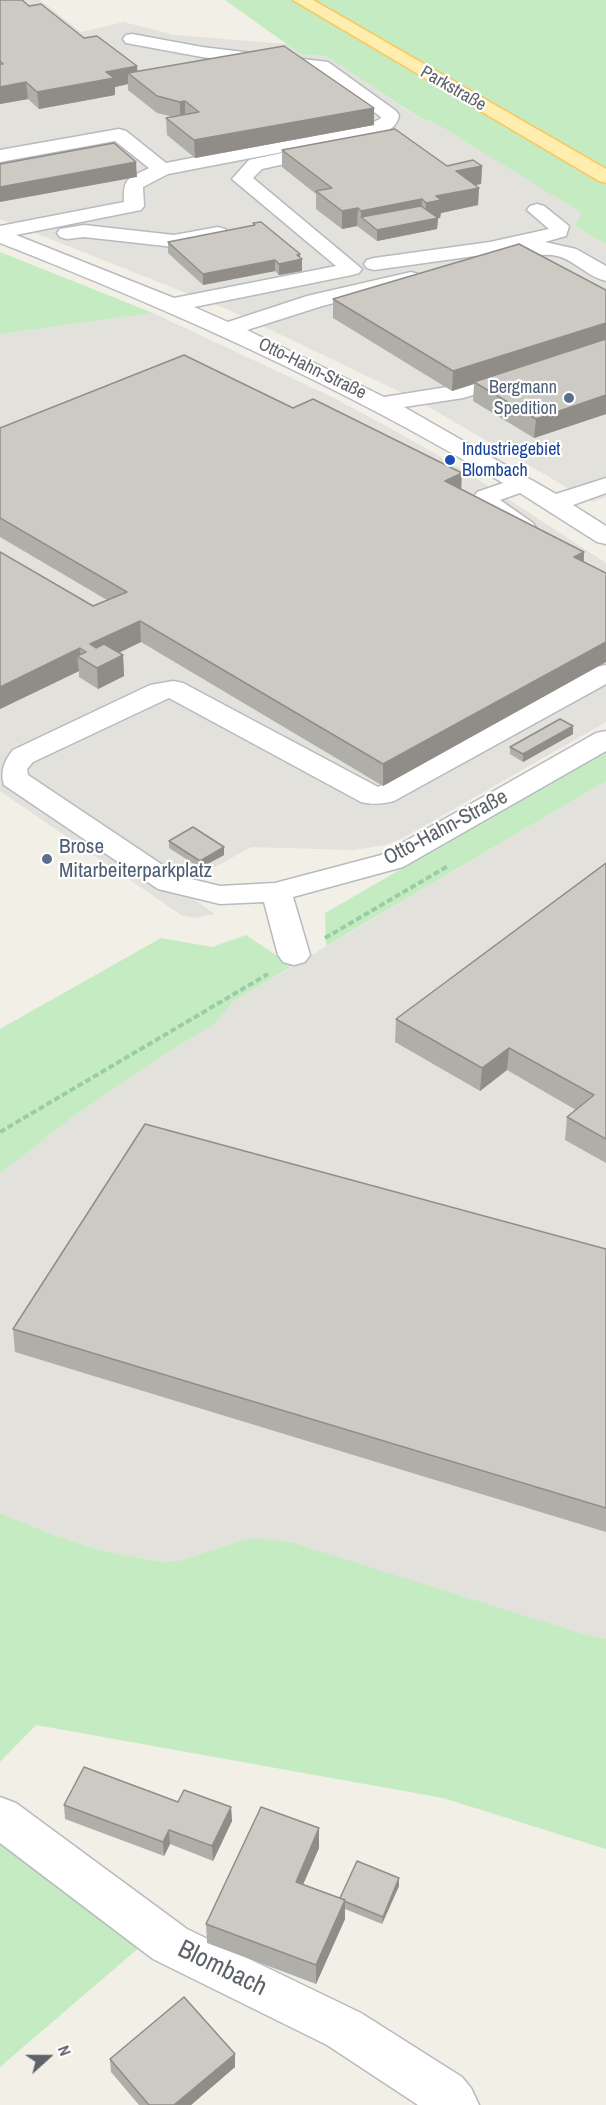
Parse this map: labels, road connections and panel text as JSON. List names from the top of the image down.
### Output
{
  "streets": {
    "main road": ["Parkstraße"],
    "street": ["Otto-Hahn-Straße", "Blombach"]
  },
  "places": ["Bergmann Spedition", "Industriegebiet Blombach", "Brose Mitarbeiterparkplatz"],
  "north": "right"
}
